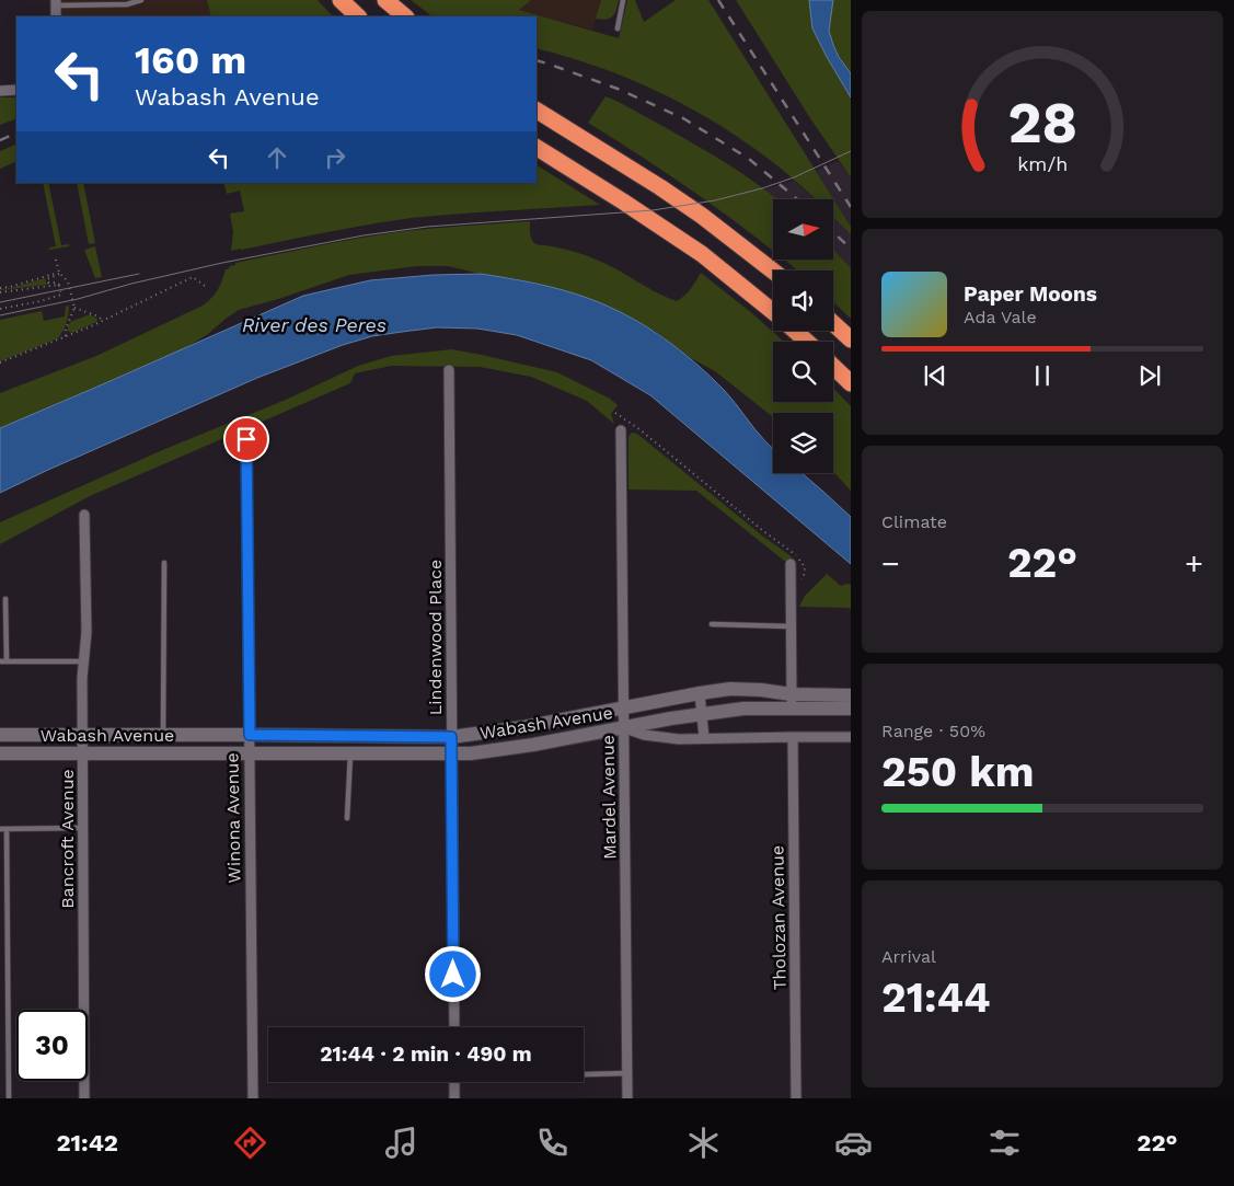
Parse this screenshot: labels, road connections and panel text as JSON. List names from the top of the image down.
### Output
{
  "streets": {
    "main road": ["Wabash Avenue"],
    "street": [
      "Lindenwood Place",
      "Mardel Avenue",
      "Winona Avenue",
      "Bancroft Avenue",
      "Tholozan Avenue"
    ]
  },
  "crossings": [
    ["Lindenwood Place", "Wabash Avenue"],
    ["Wabash Avenue", "Mardel Avenue"],
    ["Wabash Avenue", "Winona Avenue"],
    ["Wabash Avenue", "Bancroft Avenue"],
    ["Wabash Avenue", "Tholozan Avenue"]
  ],
  "water": ["River des Peres"],
  "north": "right",
  "page": {
    "turn": ["160 m", "Wabash Avenue"],
    "song": ["Paper Moons", "Ada Vale"],
    "tile": [
      "Climate",
      ["Range · 50%", "250 km"],
      ["Arrival", "21:44"]
    ],
    "heat": ["−", "22°", "+"],
    "limit": "30",
    "trip": "21:44 · 2 min · 490 m",
    "tabs": ["21:42", "22°"],
    "gauge": ["28", "km/h"]
  }
}
